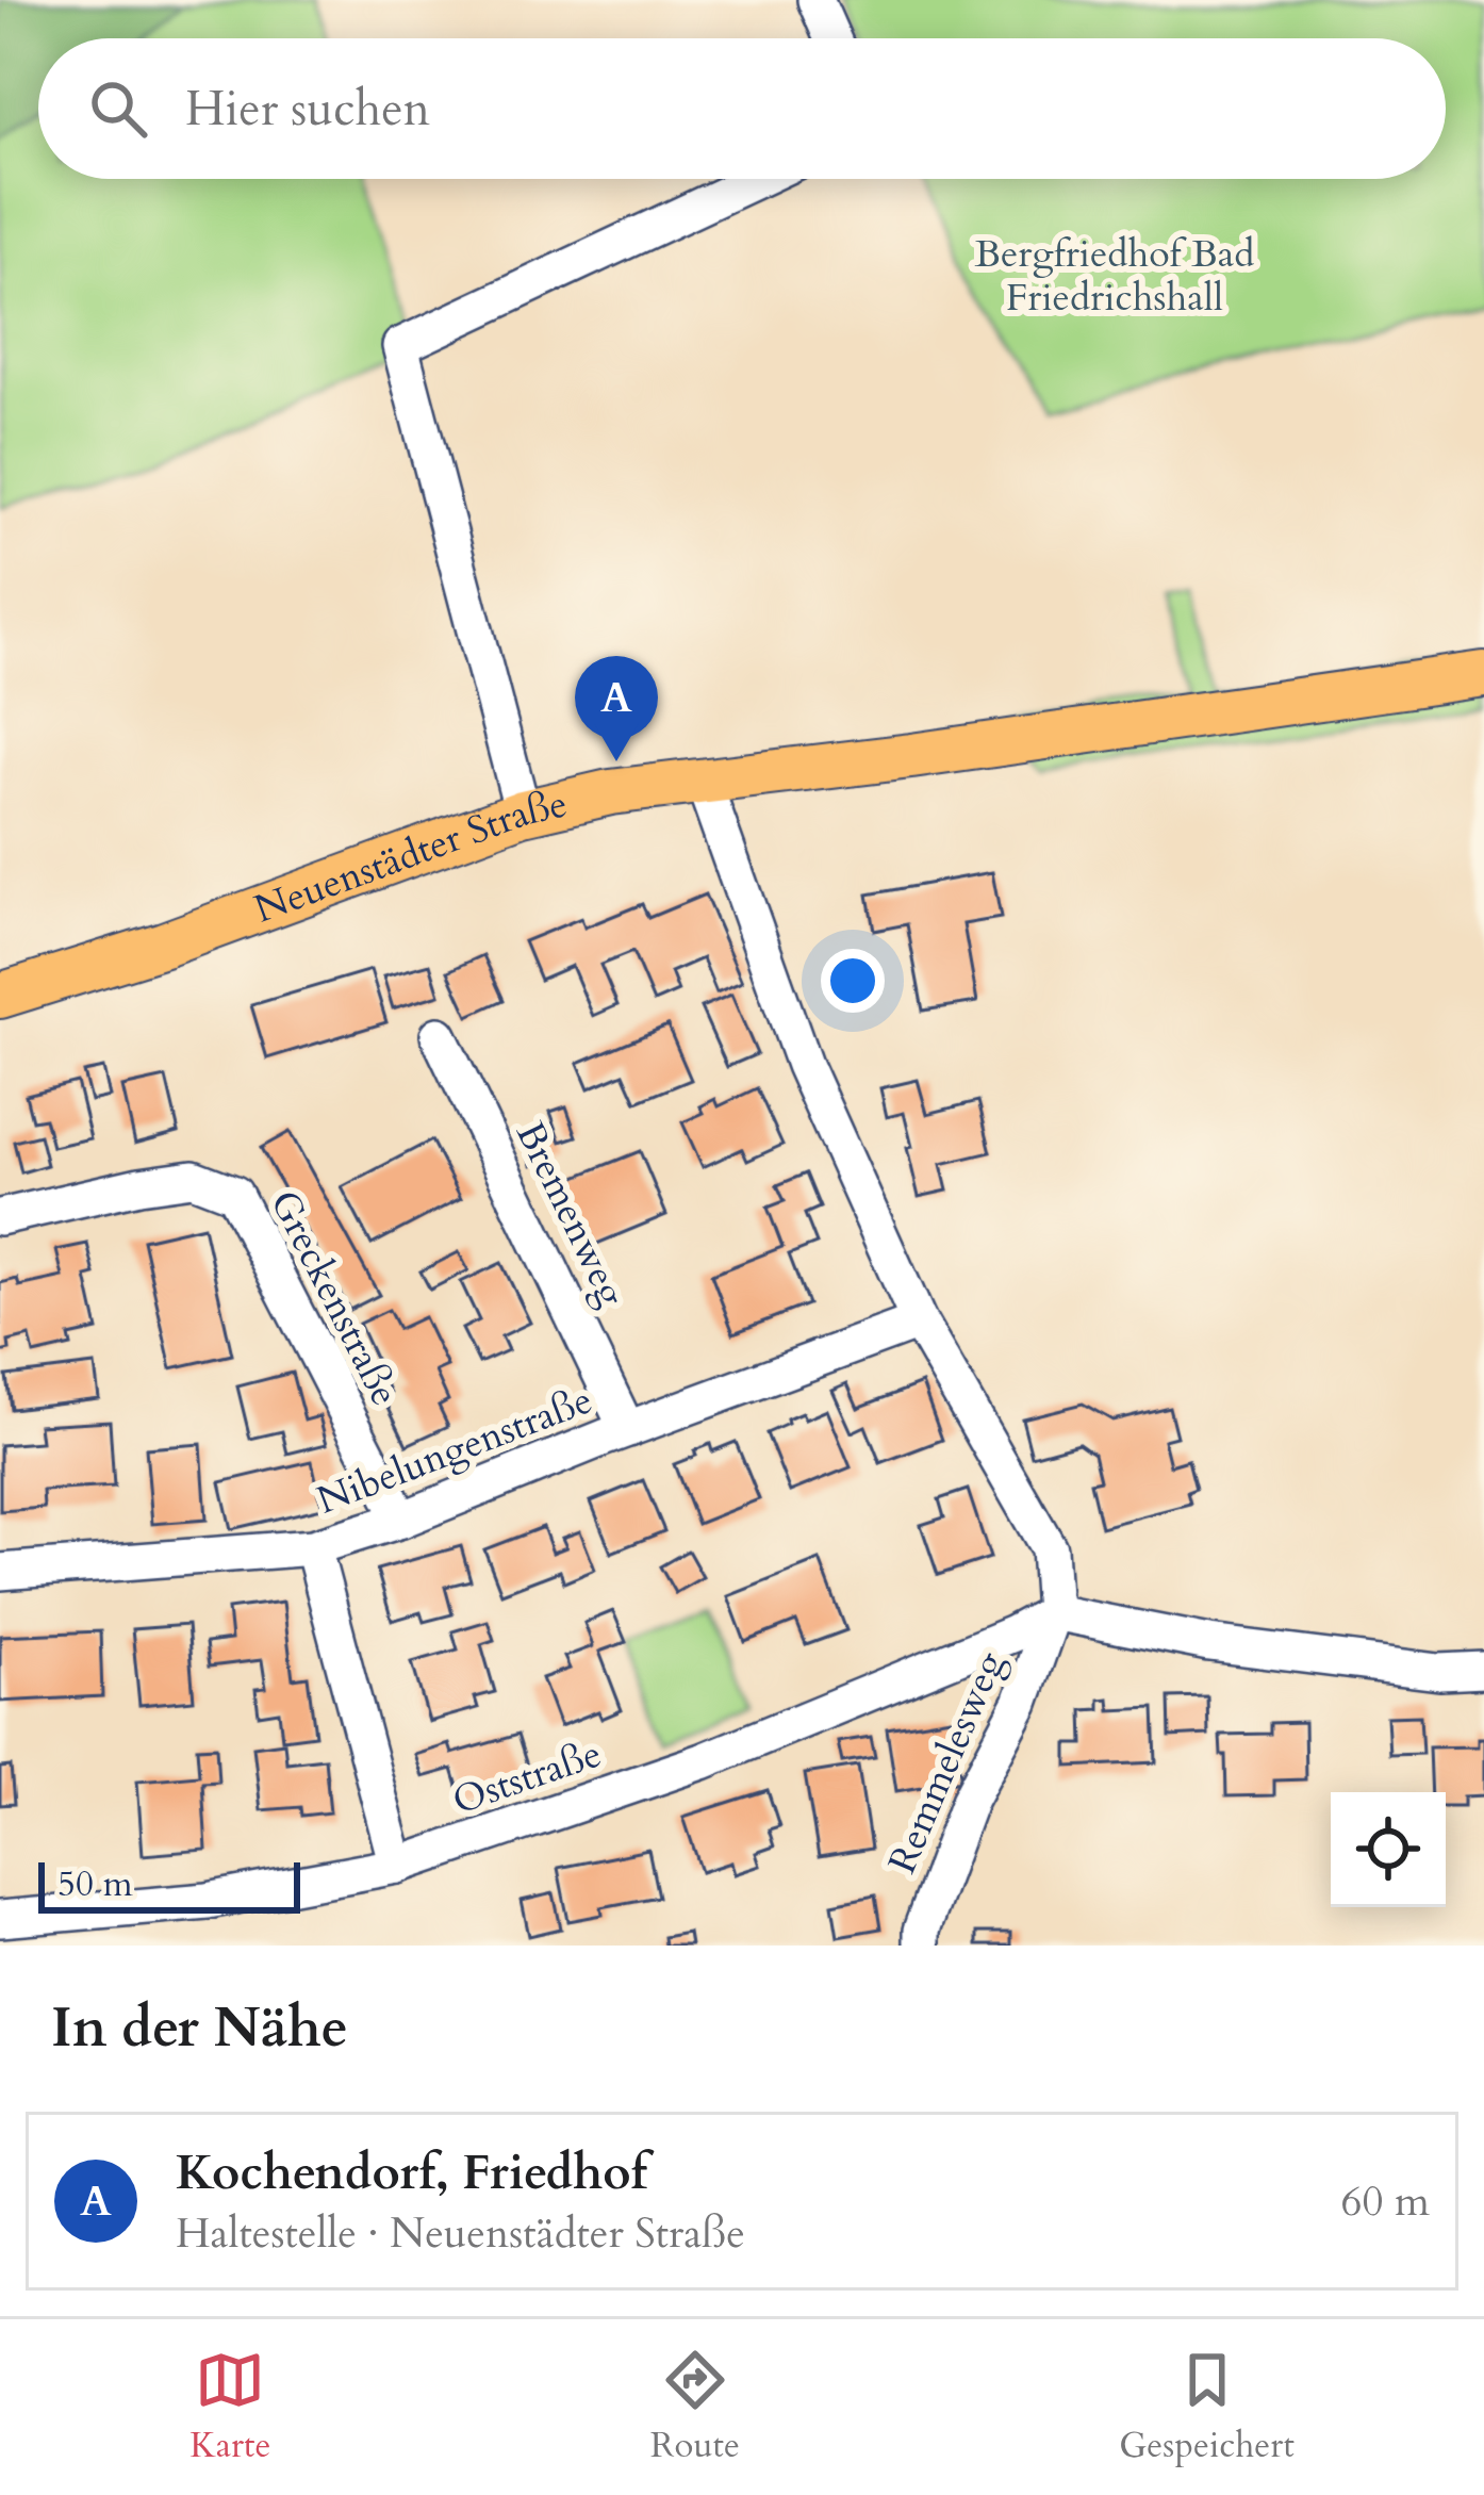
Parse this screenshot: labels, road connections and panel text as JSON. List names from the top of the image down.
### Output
{
  "streets": {
    "main road": ["Neuenstädter Straße"],
    "street": [
      "Bremenweg",
      "Greckenstraße",
      "Nibelungenstraße",
      "Remmelesweg",
      "Oststraße"
    ]
  },
  "crossings": [
    ["Bremenweg", "Nibelungenstraße"],
    ["Greckenstraße", "Nibelungenstraße"],
    ["Remmelesweg", "Oststraße"]
  ],
  "parks": ["Bergfriedhof Bad Friedrichshall"],
  "scale_bar": "50 m",
  "page": {
    "search": "Hier suchen",
    "pins": "A",
    "scale": "50 m",
    "heading": "In der Nähe",
    "list": [
      {
        "mark": "A",
        "name": "Kochendorf, Friedhof",
        "note": "Haltestelle · Neuenstädter Straße",
        "value": "60 m"
      }
    ],
    "nav": ["Karte", "Route", "Gespeichert"]
  }
}
